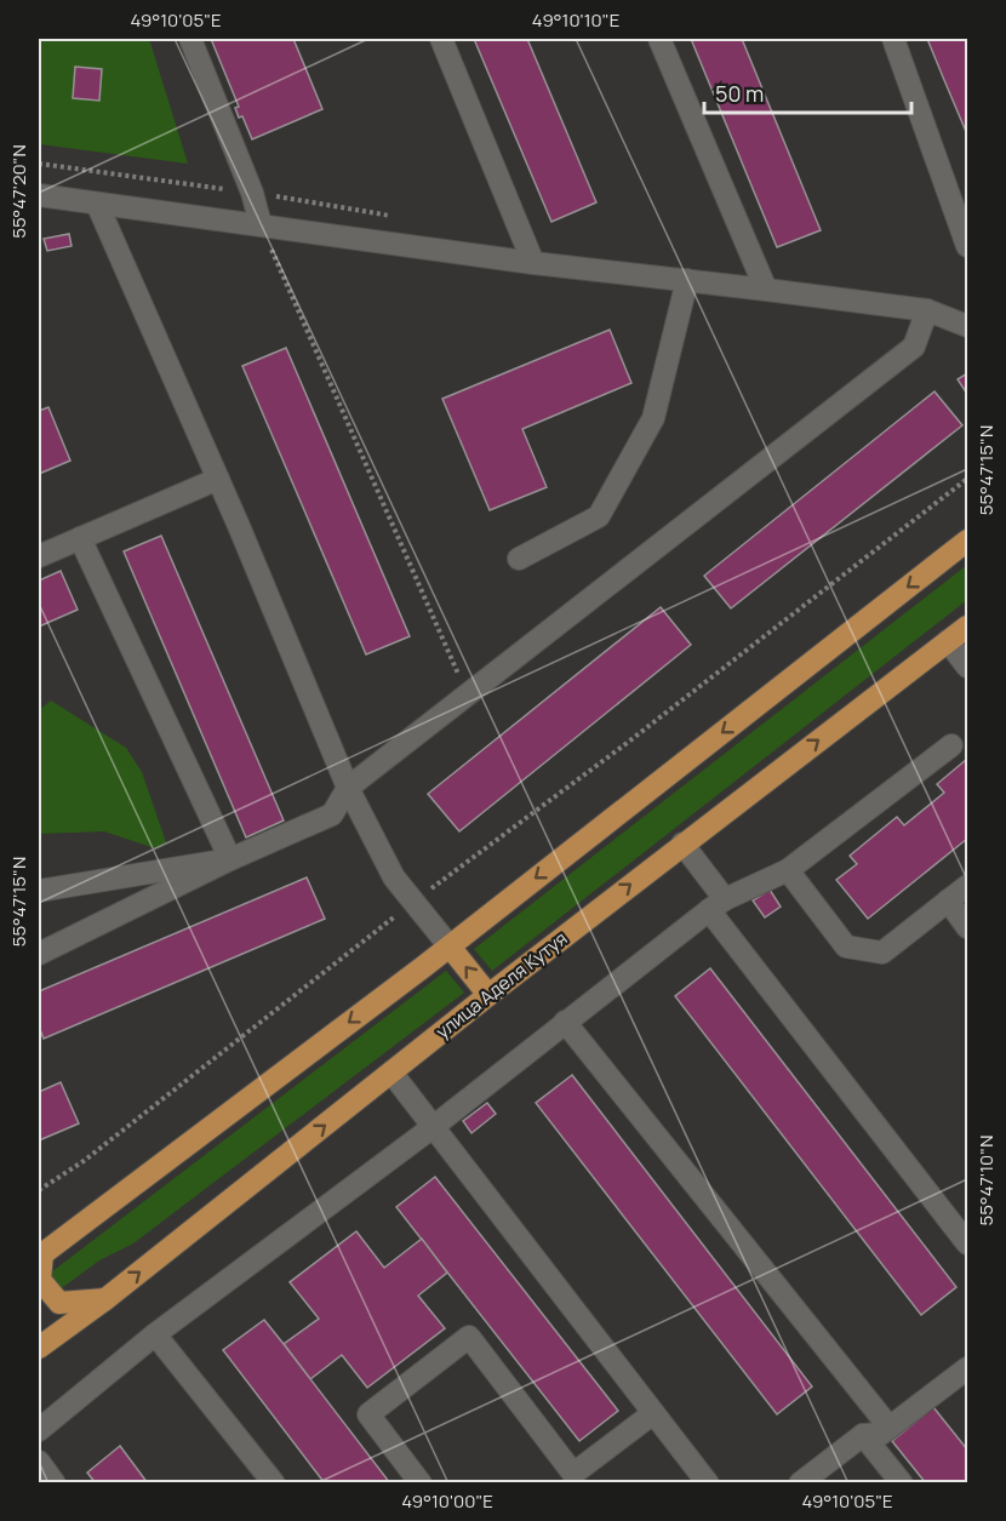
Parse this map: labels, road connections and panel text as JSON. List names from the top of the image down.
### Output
{
  "streets": {
    "main road": ["улица Аделя Кутуя"]
  },
  "scale_bar": "50 m",
  "coordinates": [
    "49°10'05\"E",
    "49°10'10\"E",
    "55°47'20\"N",
    "55°47'15\"N",
    "55°47'10\"N",
    "49°10'00\"E"
  ]
}
